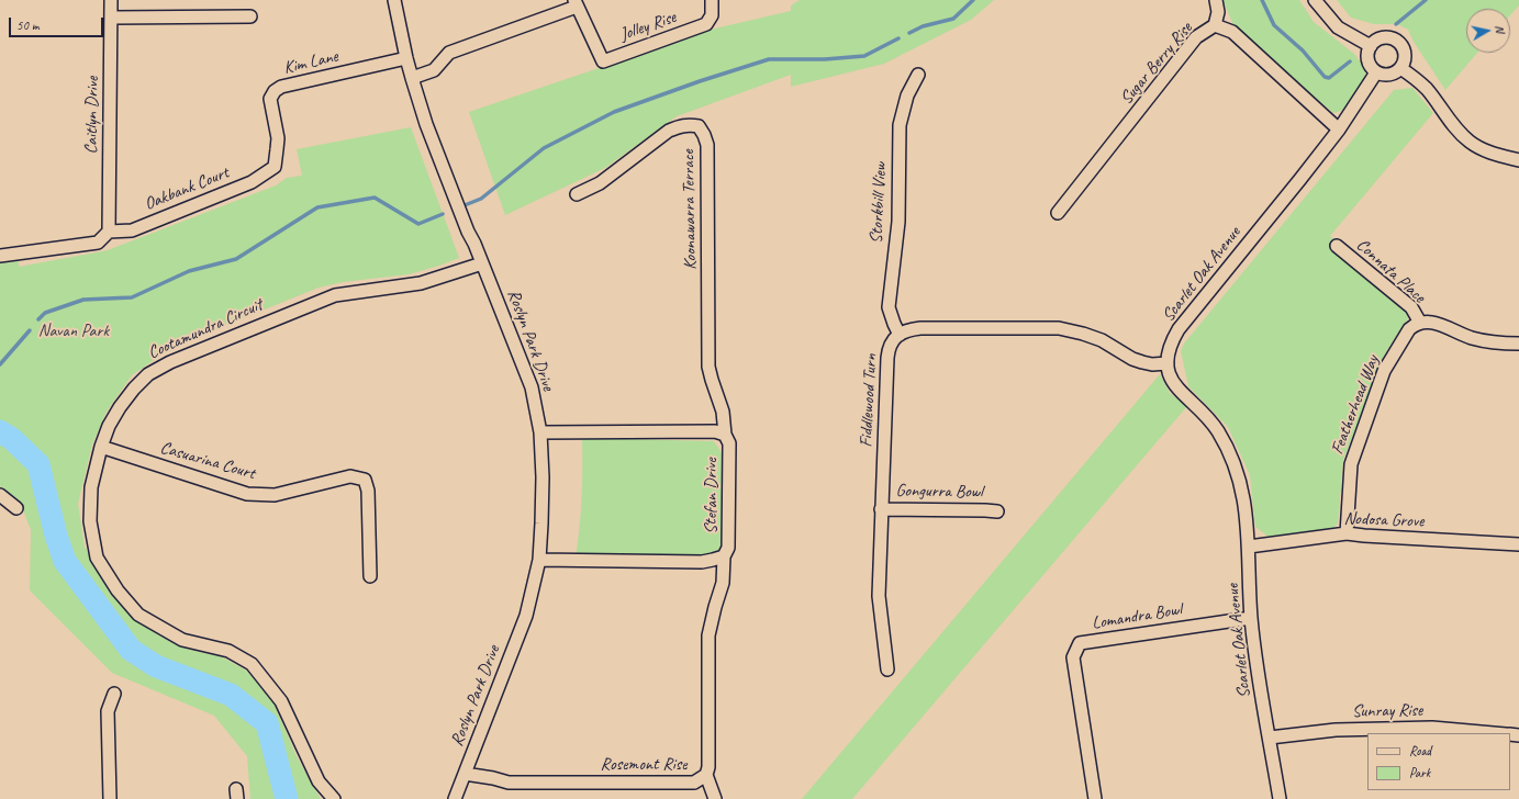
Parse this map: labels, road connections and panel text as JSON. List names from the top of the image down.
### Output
{
  "streets": {
    "street": [
      "Jolley Rise",
      "Kim Lane",
      "Sugar Berry Rise",
      "Caitlyn Drive",
      "Oakbank Court",
      "Storkbill View",
      "Koonawarra Terrace",
      "Connata Place",
      "Scarlet Oak Avenue",
      "Cootamundra Circuit",
      "Roslyn Park Drive",
      "Fiddlewood Turn",
      "Featherhead Way",
      "Casuarina Court",
      "Gongurra Bowl",
      "Stefan Drive",
      "Nodosa Grove",
      "Lomandra Bowl",
      "Sunray Rise",
      "Rosemont Rise"
    ]
  },
  "crossings": [
    ["Kim Lane", "Oakbank Court"],
    ["Kim Lane", "Roslyn Park Drive"],
    ["Sugar Berry Rise", "Scarlet Oak Avenue"],
    ["Caitlyn Drive", "Oakbank Court"],
    ["Storkbill View", "Fiddlewood Turn"],
    ["Koonawarra Terrace", "Stefan Drive"],
    ["Connata Place", "Featherhead Way"],
    ["Scarlet Oak Avenue", "Nodosa Grove"],
    ["Scarlet Oak Avenue", "Lomandra Bowl"],
    ["Scarlet Oak Avenue", "Sunray Rise"],
    ["Cootamundra Circuit", "Roslyn Park Drive"],
    ["Cootamundra Circuit", "Casuarina Court"],
    ["Roslyn Park Drive", "Stefan Drive"],
    ["Roslyn Park Drive", "Rosemont Rise"],
    ["Fiddlewood Turn", "Gongurra Bowl"],
    ["Featherhead Way", "Nodosa Grove"],
    ["Stefan Drive", "Rosemont Rise"]
  ],
  "parks": ["Navan Park"],
  "legend": ["Road", "Park"],
  "scale_bar": "50 m",
  "north": "right"
}
